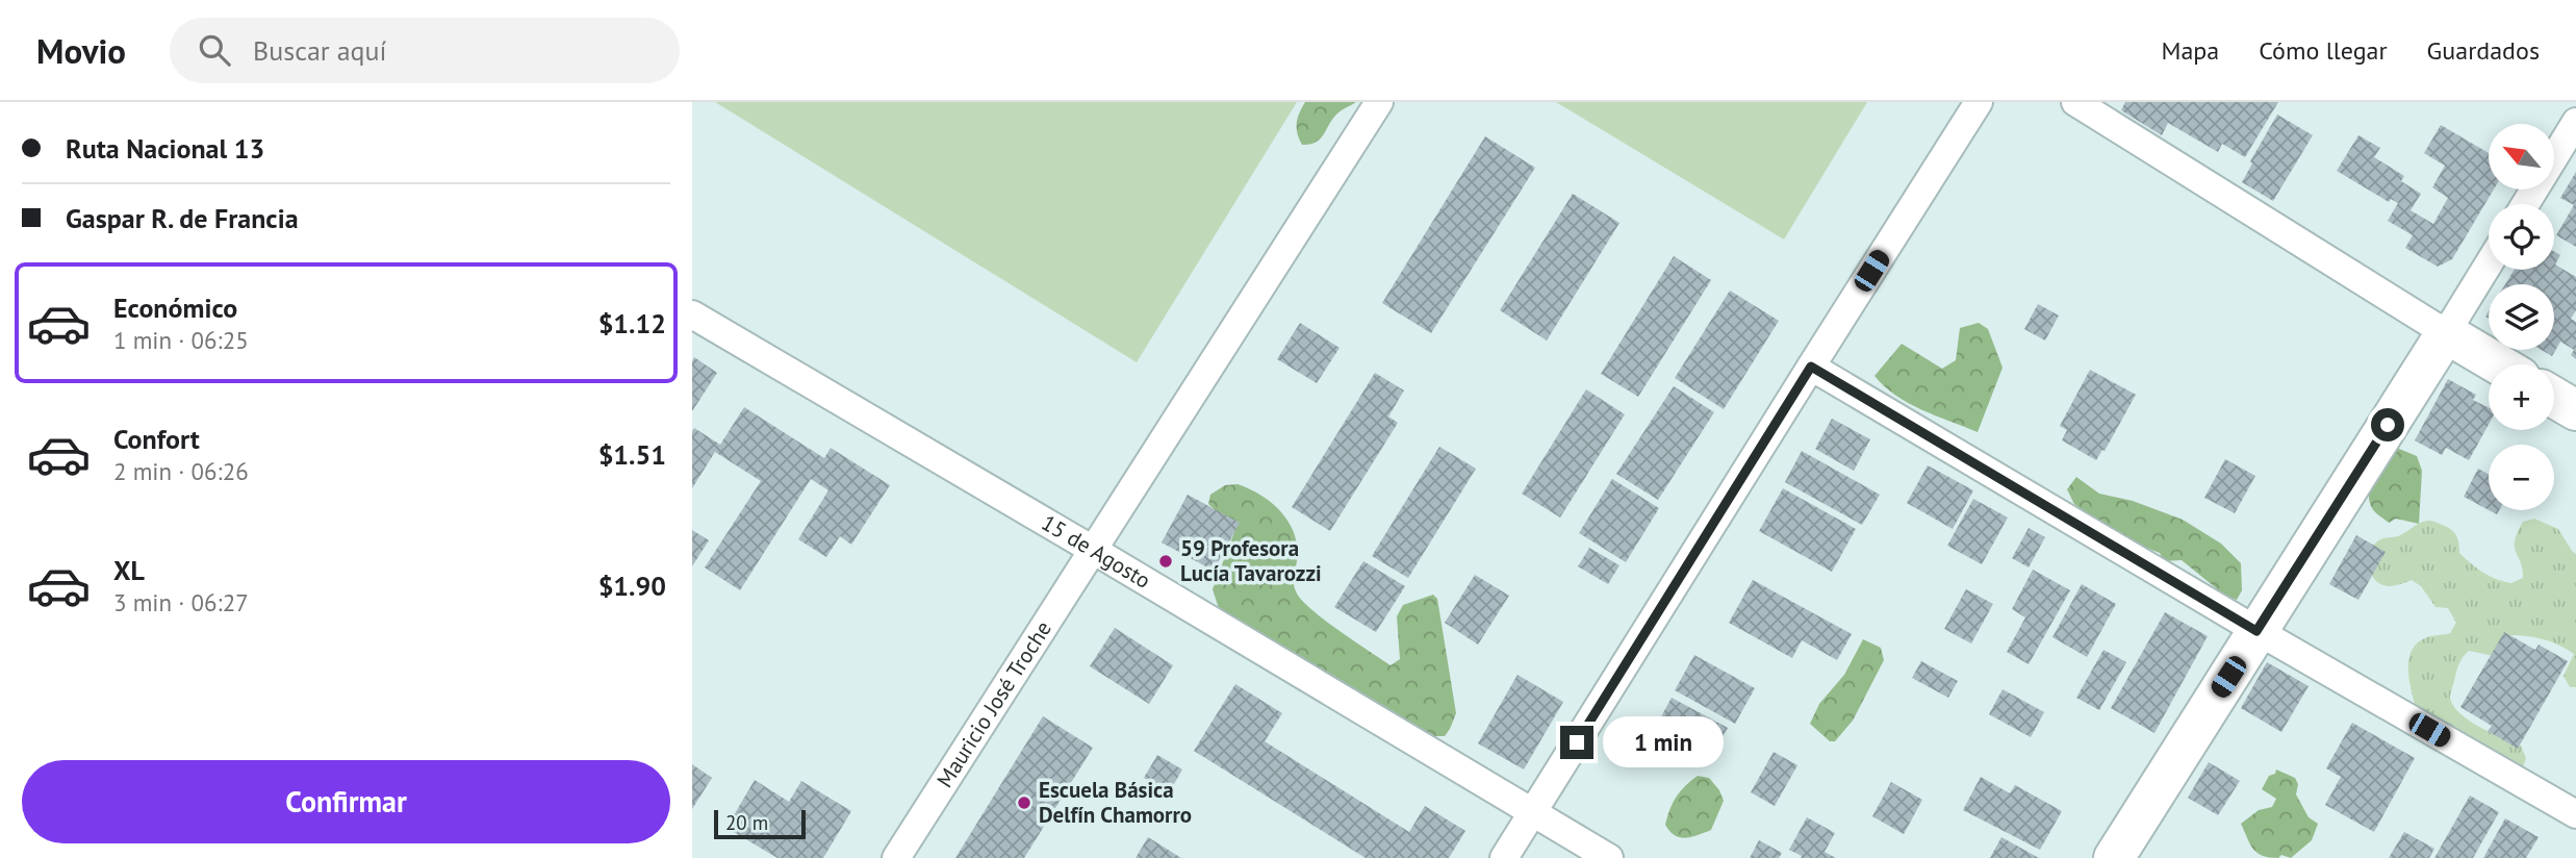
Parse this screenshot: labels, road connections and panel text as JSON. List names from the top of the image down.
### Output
{
  "streets": {
    "street": ["15 de Agosto", "Mauricio José Troche"]
  },
  "crossings": [
    ["15 de Agosto", "Mauricio José Troche"]
  ],
  "places": ["59 Profesora Lucía Tavarozzi", "Escuela Básica Delfín Chamorro"],
  "scale_bar": "20 m",
  "north": "top left",
  "page": {
    "header": "Movio",
    "search": "Buscar aquí",
    "nav": ["Mapa", "Cómo llegar", "Guardados"],
    "banner": ["Ruta Nacional 13", "Gaspar R. de Francia"],
    "map_buttons": ["+", "−"],
    "list": [
      {
        "name": "Económico",
        "note": "1 min · 06:25",
        "value": "$1.12"
      },
      {
        "name": "Confort",
        "note": "2 min · 06:26",
        "value": "$1.51"
      },
      {
        "name": "XL",
        "note": "3 min · 06:27",
        "value": "$1.90"
      }
    ],
    "bubble": "1 min",
    "buttons": "Confirmar",
    "scale": "20 m"
  }
}
